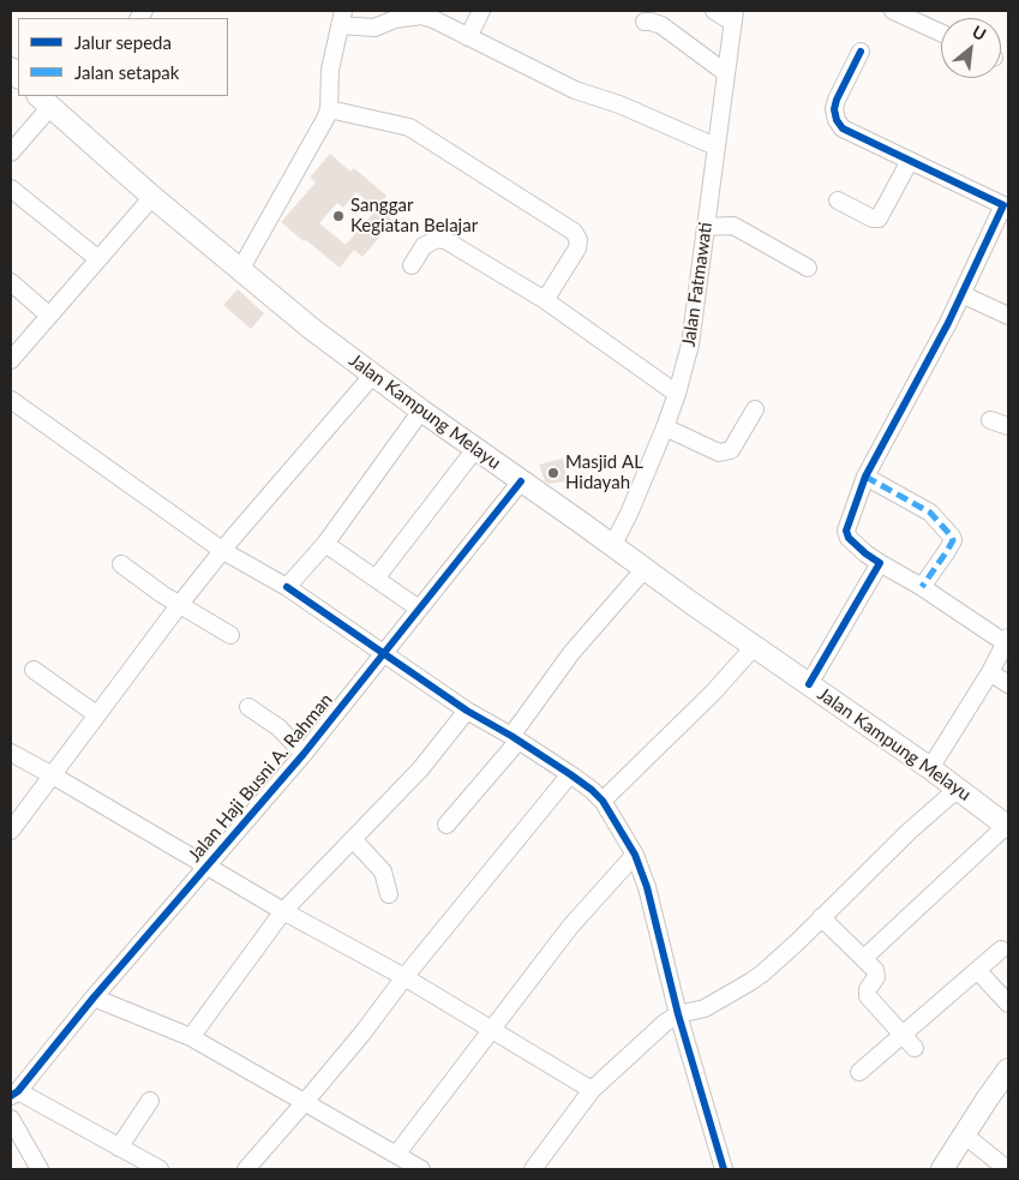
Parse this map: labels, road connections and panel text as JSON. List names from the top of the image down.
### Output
{
  "streets": {
    "main road": ["Jalan Kampung Melayu"],
    "street": ["Jalan Fatmawati", "Jalan Haji Busni A. Rahman"]
  },
  "crossings": [
    ["Jalan Fatmawati", "Jalan Kampung Melayu"],
    ["Jalan Kampung Melayu", "Jalan Haji Busni A. Rahman"]
  ],
  "places": ["Sanggar Kegiatan Belajar", "Masjid AL Hidayah"],
  "legend": ["Jalur sepeda", "Jalan setapak"],
  "north": "top right"
}
